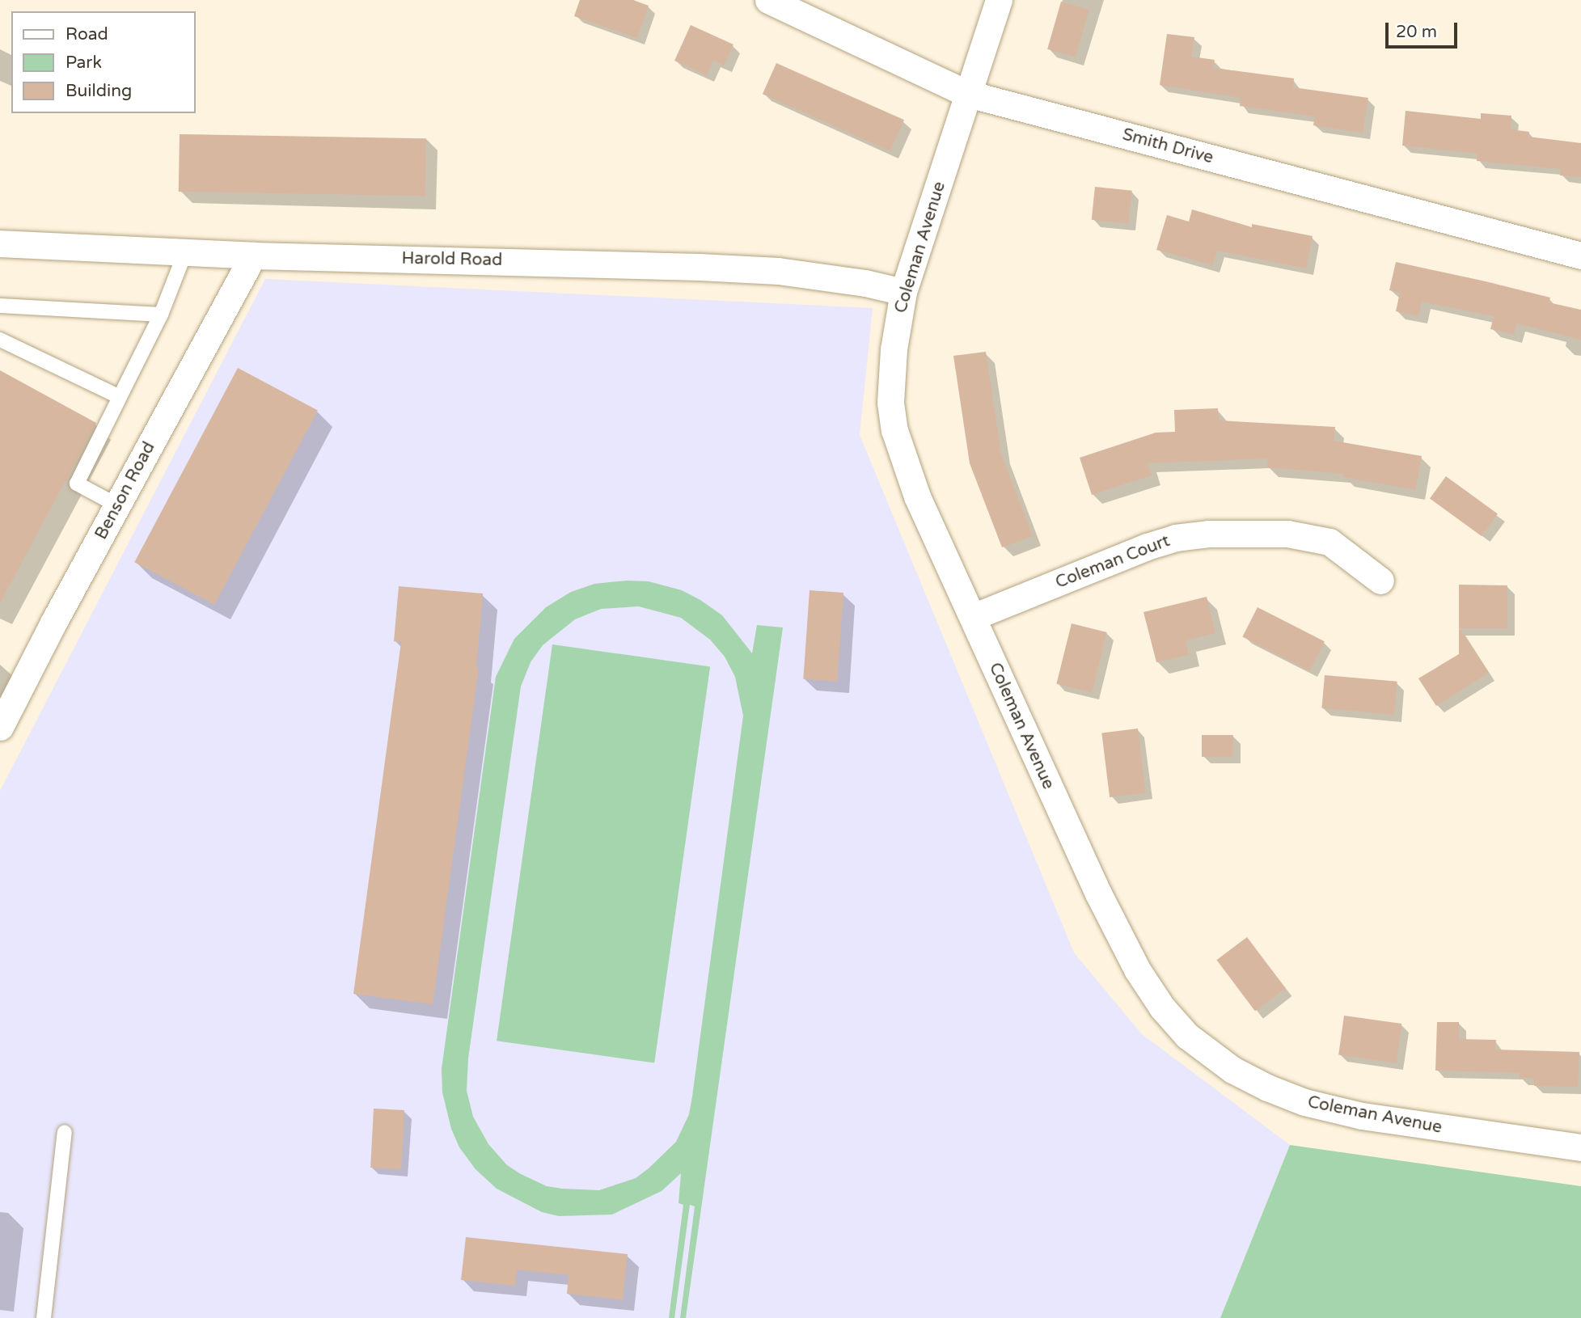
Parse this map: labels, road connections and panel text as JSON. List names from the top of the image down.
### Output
{
  "streets": {
    "street": [
      "Smith Drive",
      "Coleman Avenue",
      "Harold Road",
      "Benson Road",
      "Coleman Court"
    ]
  },
  "crossings": [
    ["Smith Drive", "Coleman Avenue"],
    ["Coleman Avenue", "Harold Road"],
    ["Coleman Avenue", "Coleman Court"],
    ["Harold Road", "Benson Road"]
  ],
  "legend": ["Road", "Park", "Building"],
  "scale_bar": "20 m"
}
